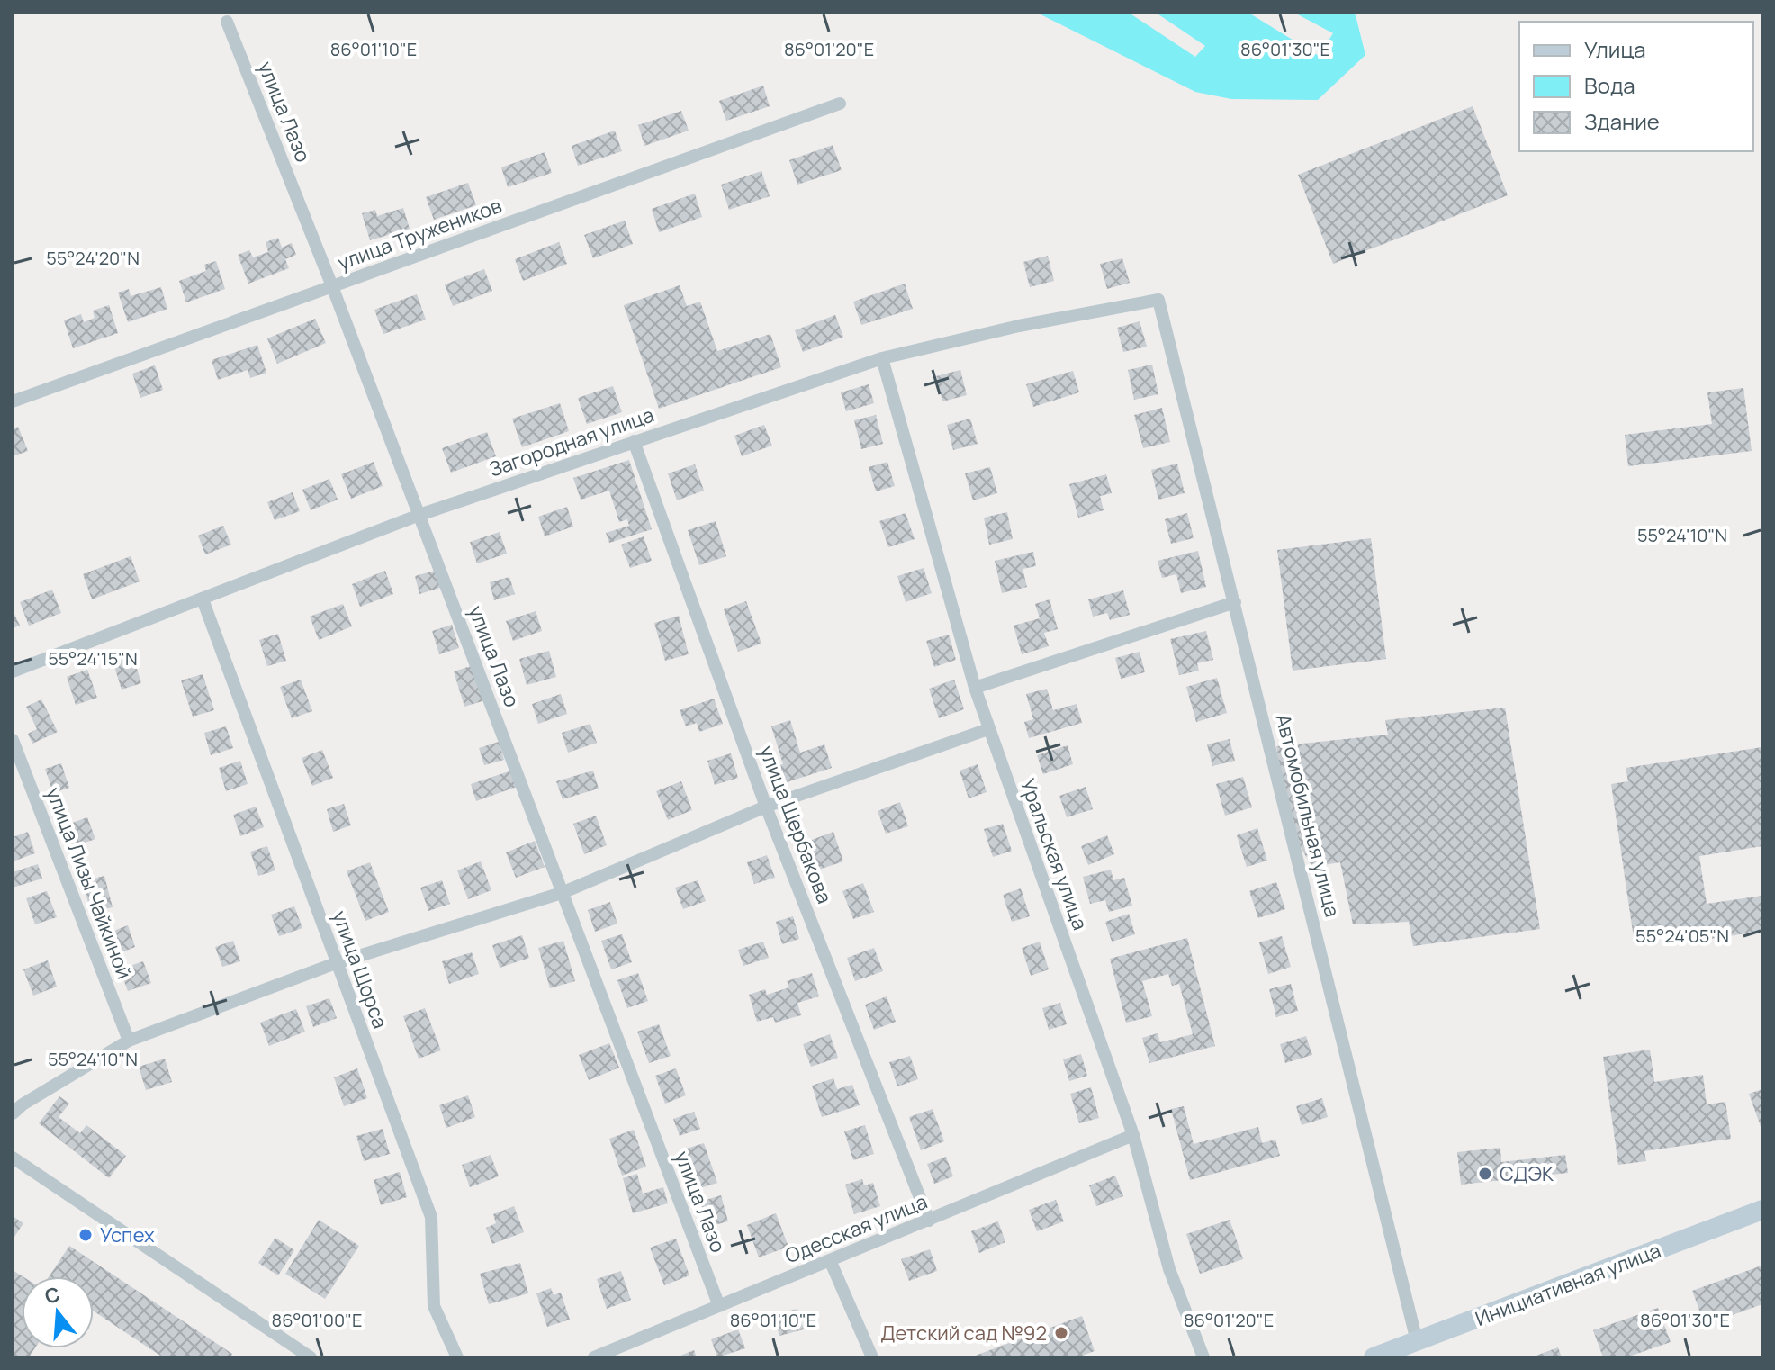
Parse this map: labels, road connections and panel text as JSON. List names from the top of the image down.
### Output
{
  "streets": {
    "main road": ["Инициативная улица"],
    "street": [
      "улица Лазо",
      "улица Тружеников",
      "Загородная улица",
      "Автомобильная улица",
      "улица Щербакова",
      "Уральская улица",
      "улица Лизы Чайкиной",
      "улица Щорса",
      "Одесская улица"
    ]
  },
  "crossings": [
    ["улица Лазо", "улица Тружеников"],
    ["улица Лазо", "Загородная улица"],
    ["улица Лазо", "Одесская улица"],
    ["Загородная улица", "Автомобильная улица"],
    ["Загородная улица", "улица Щербакова"],
    ["Загородная улица", "Уральская улица"],
    ["Загородная улица", "улица Щорса"],
    ["Автомобильная улица", "Инициативная улица"],
    ["улица Щербакова", "Одесская улица"],
    ["Уральская улица", "Одесская улица"]
  ],
  "places": ["СДЭК", "Успех", "Детский сад №92"],
  "legend": ["Улица", "Вода", "Здание"],
  "north": "top",
  "coordinates": [
    "86°01'10\"E",
    "86°01'20\"E",
    "86°01'30\"E",
    "55°24'20\"N",
    "55°24'10\"N",
    "55°24'15\"N",
    "55°24'05\"N",
    "86°01'00\"E"
  ]
}
